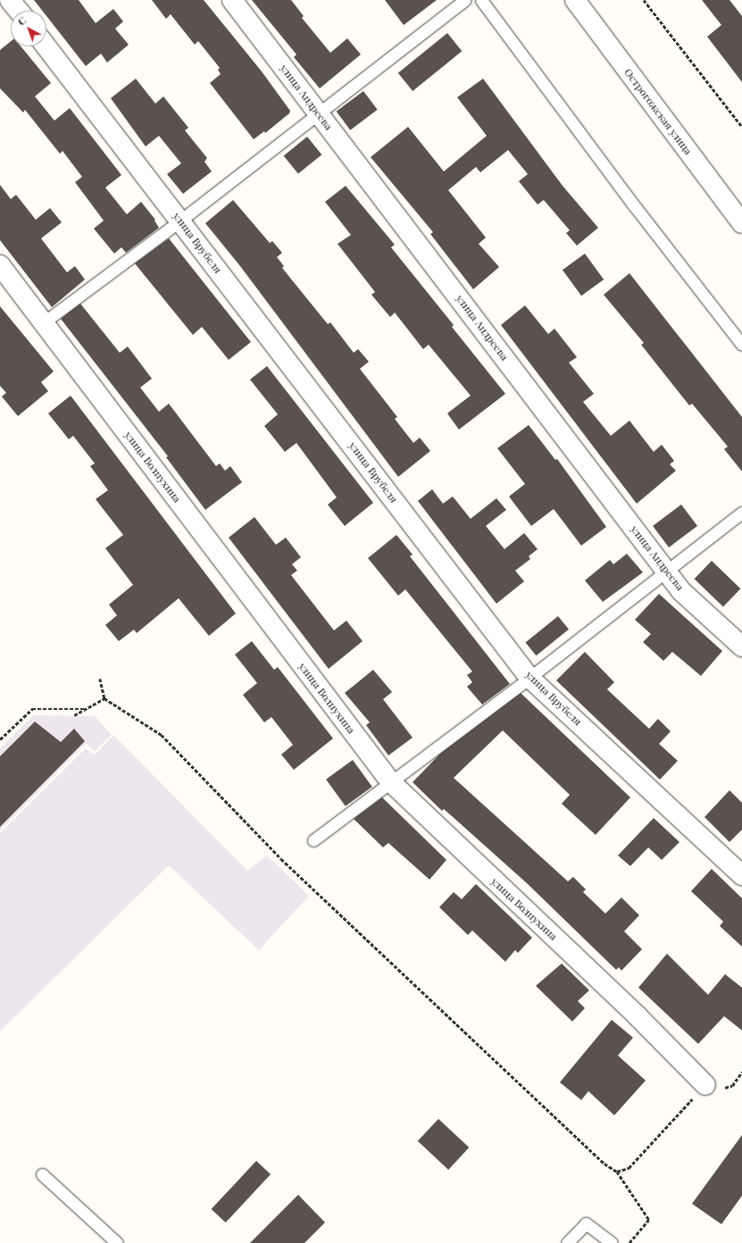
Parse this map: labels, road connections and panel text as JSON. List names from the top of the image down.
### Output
{
  "streets": {
    "street": [
      "улица Андреева",
      "Острогожская улица",
      "улица Врубеля",
      "улица Волнухина"
    ]
  },
  "north": "top left"
}
